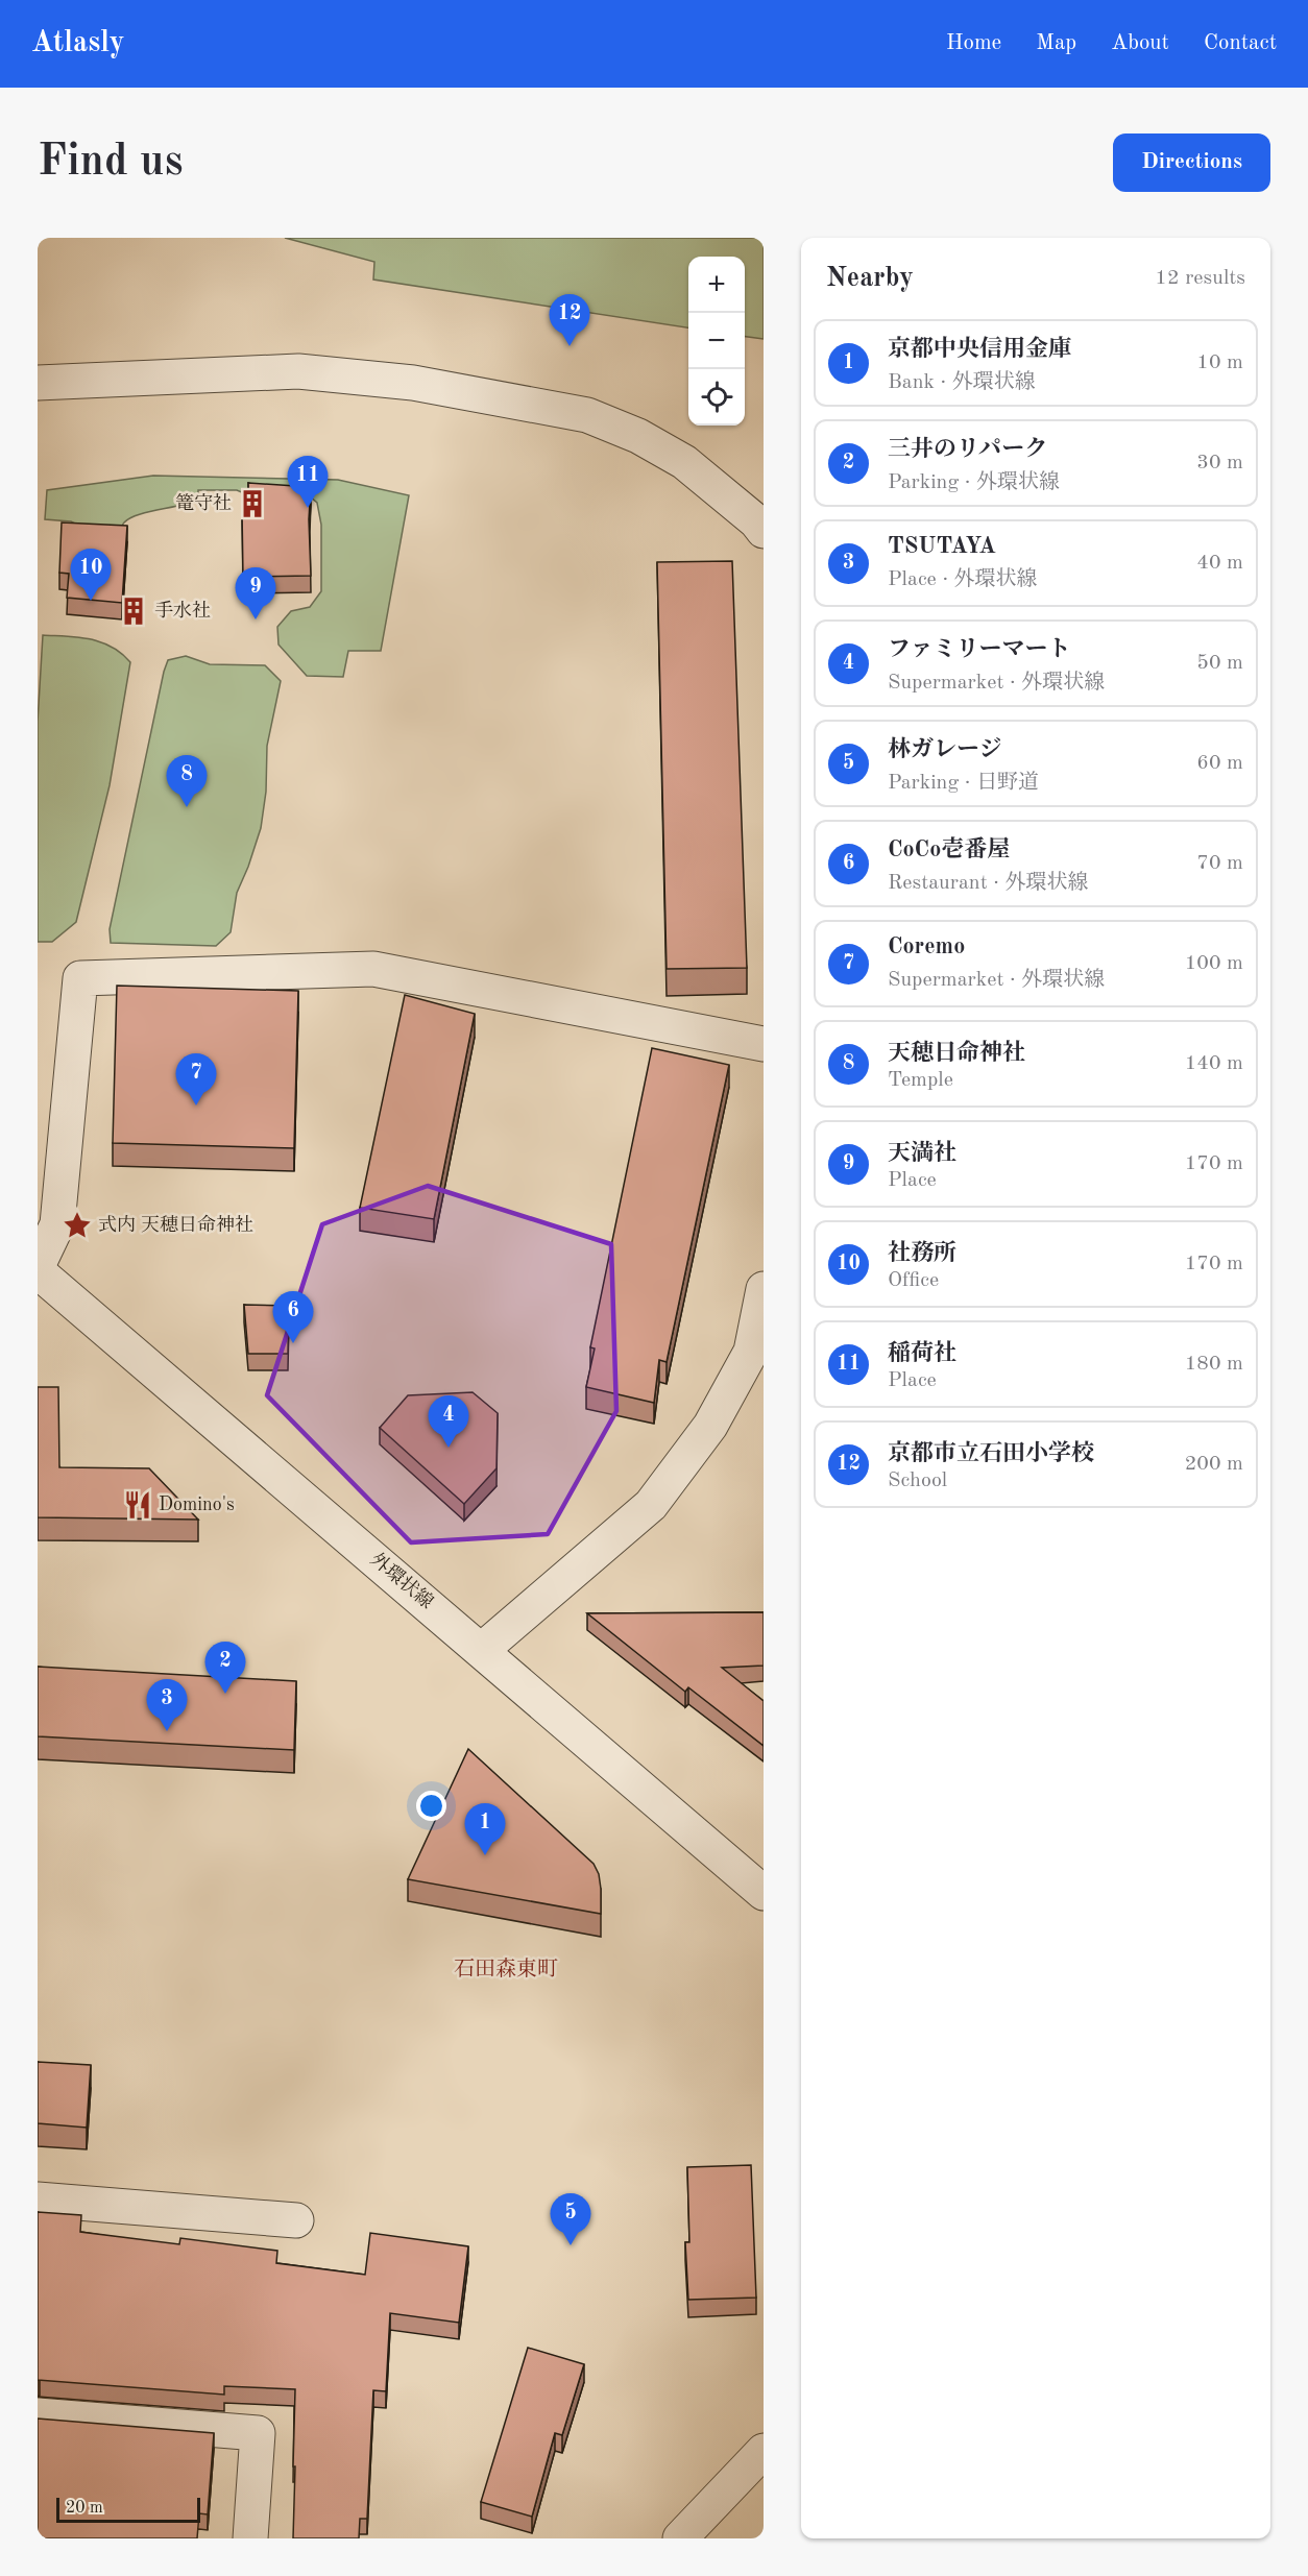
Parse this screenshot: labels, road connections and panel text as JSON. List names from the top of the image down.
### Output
{
  "streets": {
    "street": ["外環状線"]
  },
  "districts": ["石田森東町"],
  "places": {
    "building": ["篭守社", "手水社"],
    "place": ["式内 天穂日命神社"],
    "restaurant": ["Domino's"]
  },
  "scale_bar": "20 m",
  "page": {
    "header": "Atlasly",
    "nav": [
      "Home",
      "Map",
      "About",
      "Contact"
    ],
    "buttons": "Directions",
    "title": "Find us",
    "heading": ["Nearby", "12 results"],
    "map_buttons": ["+", "−"],
    "pins": [
      "12",
      "11",
      "10",
      "9",
      "8",
      "7",
      "6",
      "4",
      "2",
      "3",
      "1",
      "5"
    ],
    "list": [
      {
        "mark": "1",
        "name": "京都中央信用金庫",
        "note": "Bank · 外環状線",
        "value": "10 m"
      },
      {
        "mark": "2",
        "name": "三井のリパーク",
        "note": "Parking · 外環状線",
        "value": "30 m"
      },
      {
        "mark": "3",
        "name": "TSUTAYA",
        "note": "Place · 外環状線",
        "value": "40 m"
      },
      {
        "mark": "4",
        "name": "ファミリーマート",
        "note": "Supermarket · 外環状線",
        "value": "50 m"
      },
      {
        "mark": "5",
        "name": "林ガレージ",
        "note": "Parking · 日野道",
        "value": "60 m"
      },
      {
        "mark": "6",
        "name": "CoCo壱番屋",
        "note": "Restaurant · 外環状線",
        "value": "70 m"
      },
      {
        "mark": "7",
        "name": "Coremo",
        "note": "Supermarket · 外環状線",
        "value": "100 m"
      },
      {
        "mark": "8",
        "name": "天穂日命神社",
        "note": "Temple",
        "value": "140 m"
      },
      {
        "mark": "9",
        "name": "天満社",
        "note": "Place",
        "value": "170 m"
      },
      {
        "mark": "10",
        "name": "社務所",
        "note": "Office",
        "value": "170 m"
      },
      {
        "mark": "11",
        "name": "稲荷社",
        "note": "Place",
        "value": "180 m"
      },
      {
        "mark": "12",
        "name": "京都市立石田小学校",
        "note": "School",
        "value": "200 m"
      }
    ],
    "scale": "20 m"
  }
}
